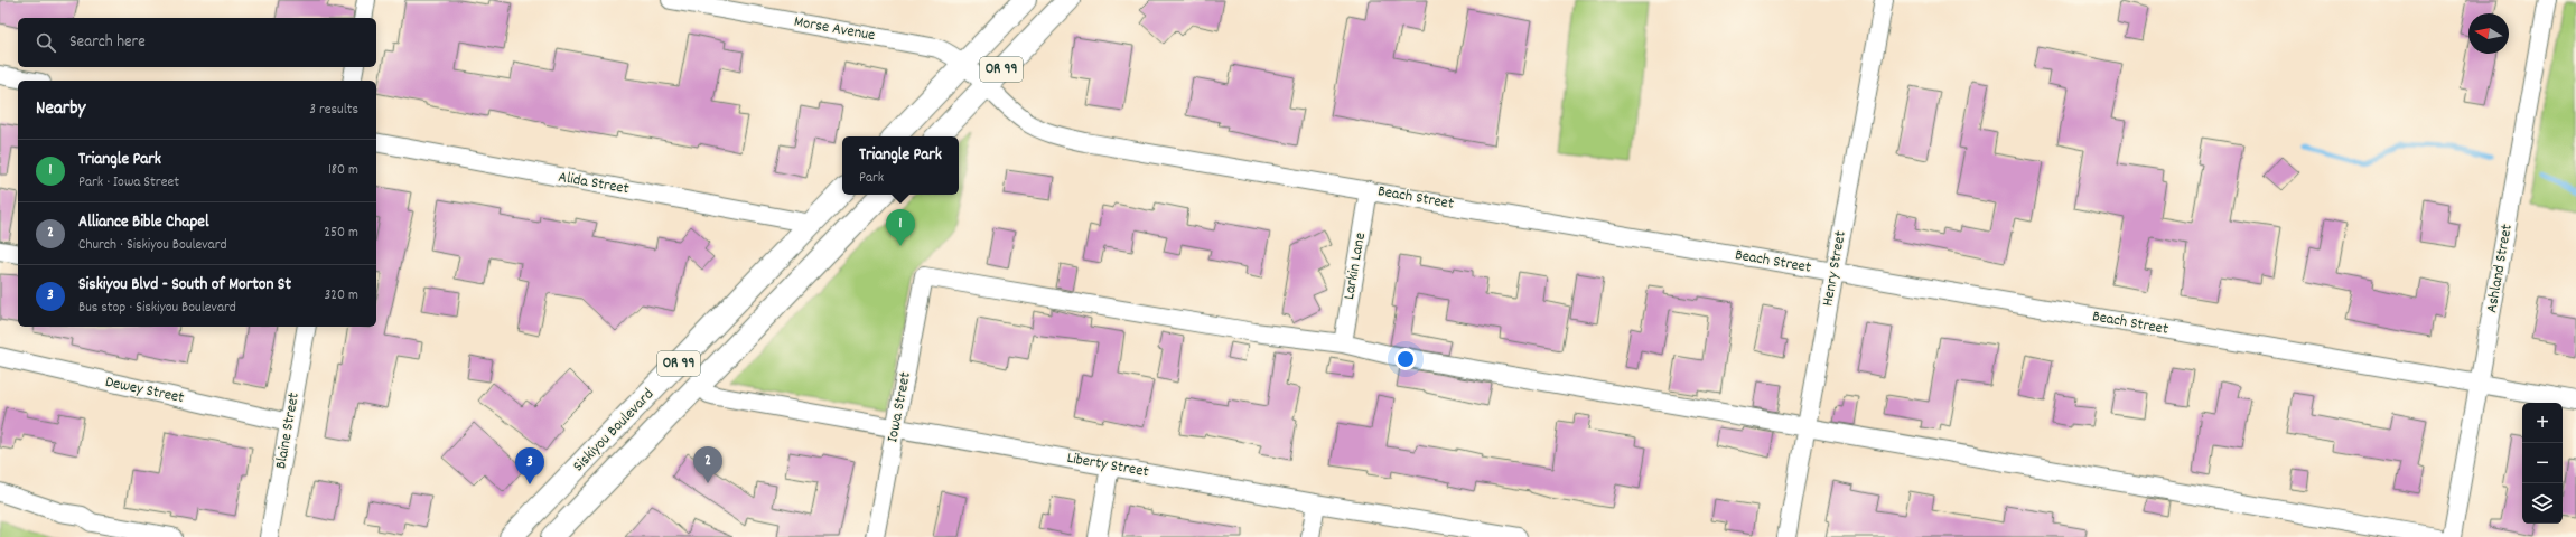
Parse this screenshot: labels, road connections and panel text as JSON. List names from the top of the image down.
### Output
{
  "streets": {
    "main road": ["OR 99", "Siskiyou Boulevard"],
    "street": [
      "Morse Avenue",
      "Alida Street",
      "Beach Street",
      "Larkin Lane",
      "Henry Street",
      "Ashland Street",
      "Dewey Street",
      "Iowa Street",
      "Blaine Street",
      "Liberty Street"
    ]
  },
  "crossings": [
    ["Morse Avenue", "OR 99"],
    ["Morse Avenue", "Beach Street"],
    ["OR 99", "Beach Street"],
    ["Alida Street", "Siskiyou Boulevard"],
    ["Beach Street", "Larkin Lane"],
    ["Beach Street", "Henry Street"],
    ["Beach Street", "Ashland Street"],
    ["Larkin Lane", "Iowa Street"],
    ["Dewey Street", "Blaine Street"],
    ["Iowa Street", "Liberty Street"],
    ["Siskiyou Boulevard", "Liberty Street"]
  ],
  "north": "left",
  "page": {
    "search": "Search here",
    "heading": ["Nearby", "3 results"],
    "popup": ["Triangle Park", "Park"],
    "list": [
      {
        "mark": "1",
        "name": "Triangle Park",
        "note": "Park · Iowa Street",
        "value": "180 m"
      },
      {
        "mark": "2",
        "name": "Alliance Bible Chapel",
        "note": "Church · Siskiyou Boulevard",
        "value": "250 m"
      },
      {
        "mark": "3",
        "name": "Siskiyou Blvd - South of Morton St",
        "note": "Bus stop · Siskiyou Boulevard",
        "value": "320 m"
      }
    ],
    "pins": ["1", "2", "3"],
    "map_buttons": ["+", "−"]
  }
}
